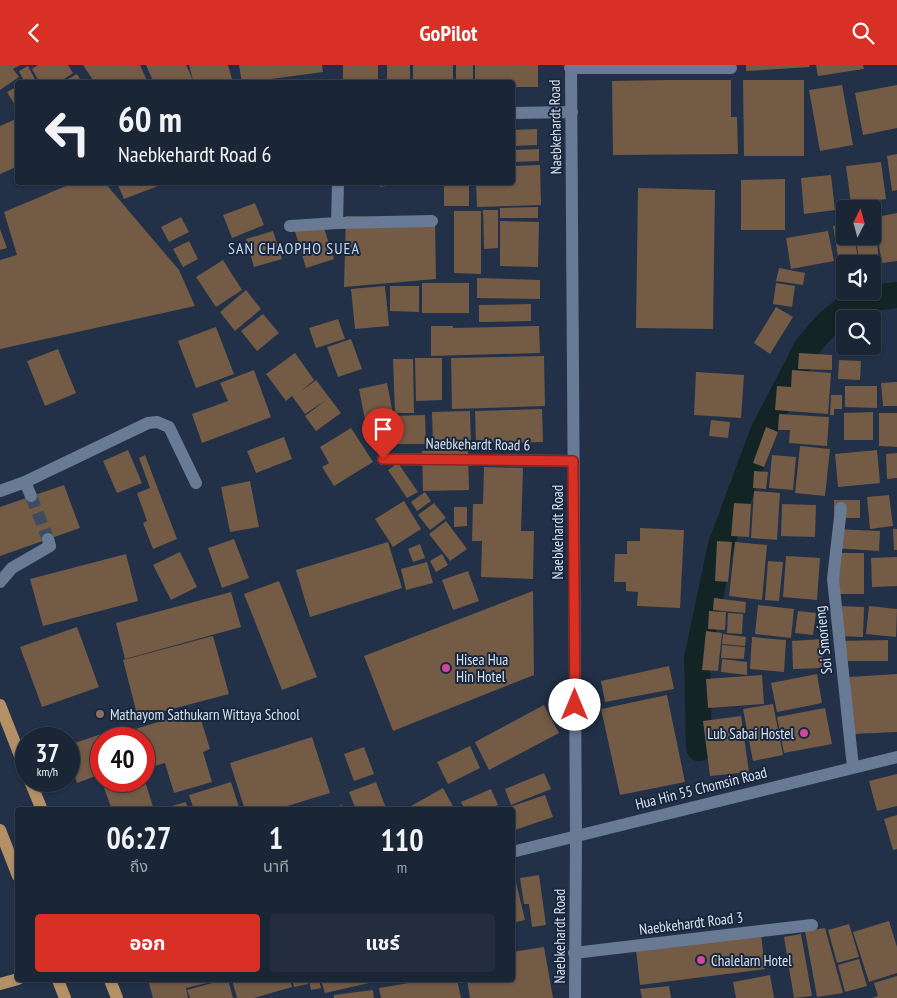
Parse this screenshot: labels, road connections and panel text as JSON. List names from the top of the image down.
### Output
{
  "streets": {
    "street": [
      "Naebkehardt Road",
      "Naebkehardt Road 6",
      "Soi Smorieng",
      "Hua Hin 55 Chomsin Road",
      "Naebkehardt Road 3"
    ]
  },
  "crossings": [
    ["Naebkehardt Road", "Naebkehardt Road 6"],
    ["Naebkehardt Road", "Hua Hin 55 Chomsin Road"],
    ["Naebkehardt Road", "Naebkehardt Road 3"],
    ["Soi Smorieng", "Hua Hin 55 Chomsin Road"]
  ],
  "districts": ["SAN CHAOPHO SUEA"],
  "places": [
    "Hisea Hua Hin Hotel",
    "Mathayom Sathukarn Wittaya School",
    "Lub Sabai Hostel",
    "Chalelarn Hotel"
  ],
  "north": "top",
  "page": {
    "header": "GoPilot",
    "turn": ["60 m", "Naebkehardt Road 6"],
    "speed": "37 km/h",
    "limit": "40",
    "eta": [
      "06:27",
      "ถึง",
      "1",
      "นาที",
      "110",
      "m"
    ],
    "buttons": ["ออก", "แชร์"]
  }
}
